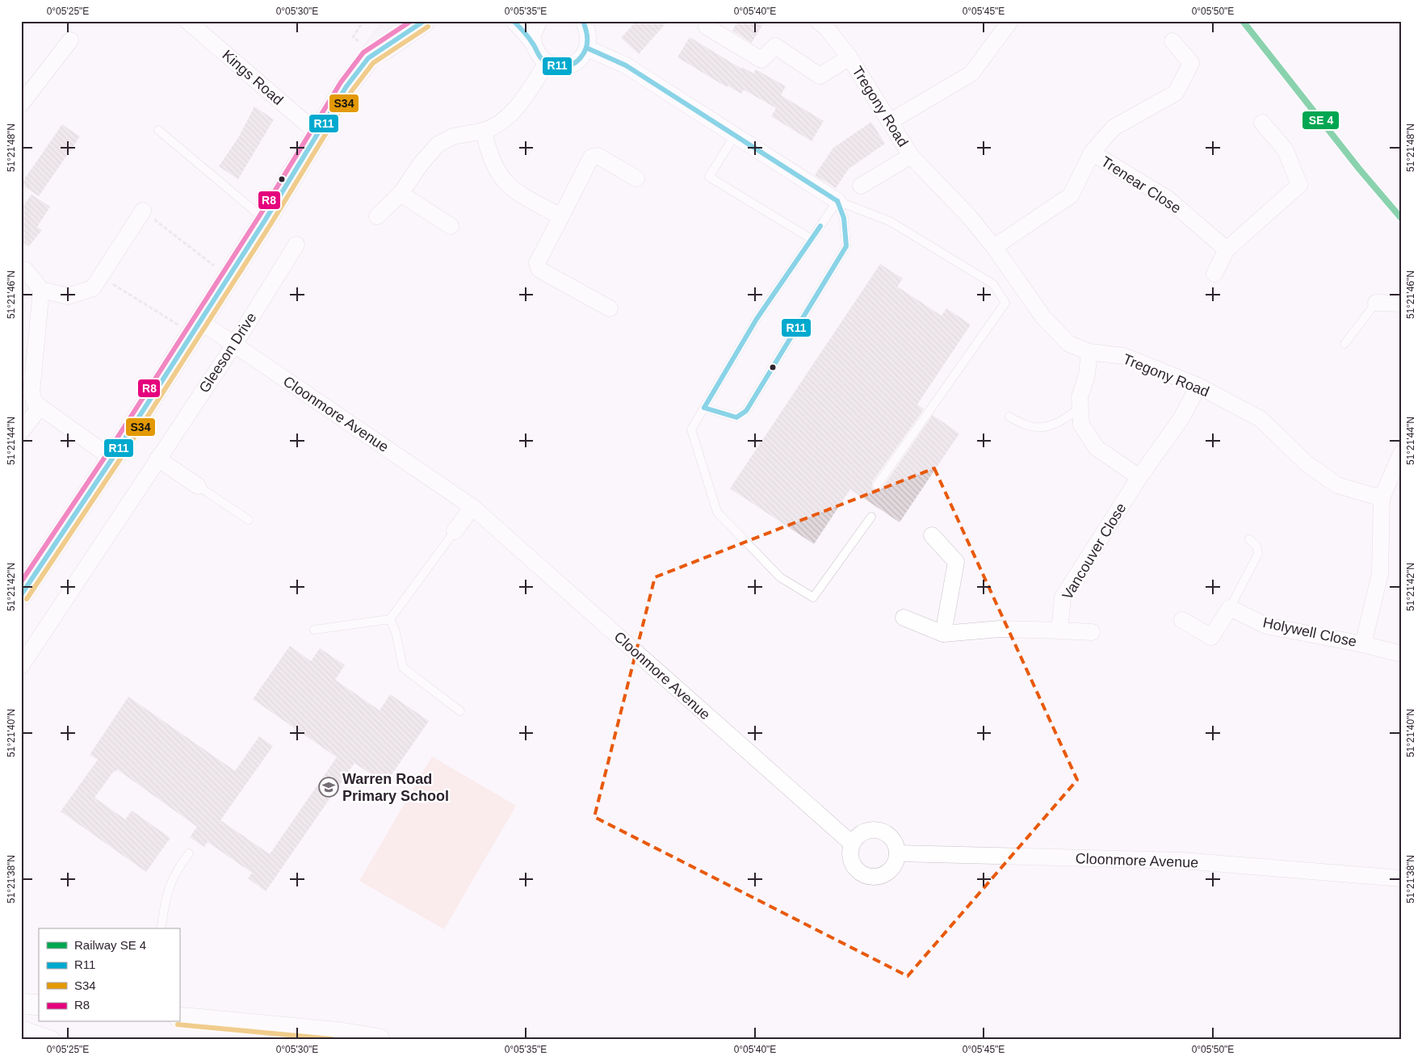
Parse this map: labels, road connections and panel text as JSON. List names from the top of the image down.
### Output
{
  "streets": {
    "street": [
      "Kings Road",
      "Tregony Road",
      "Trenear Close",
      "Gleeson Drive",
      "Cloonmore Avenue",
      "Vancouver Close",
      "Holywell Close"
    ]
  },
  "crossings": [
    ["Tregony Road", "Trenear Close"],
    ["Tregony Road", "Vancouver Close"],
    ["Tregony Road", "Holywell Close"],
    ["Gleeson Drive", "Cloonmore Avenue"]
  ],
  "places": {
    "school or university": ["Warren Road Primary School"]
  },
  "lines": ["transit line R11", "transit line R8", "transit line S34"],
  "legend": [
    "Railway SE 4",
    "R11",
    "S34",
    "R8"
  ],
  "coordinates": [
    "0°05'25\"E",
    "0°05'30\"E",
    "0°05'35\"E",
    "0°05'40\"E",
    "0°05'45\"E",
    "0°05'50\"E",
    "51°21'48\"N",
    "51°21'46\"N",
    "51°21'44\"N",
    "51°21'42\"N",
    "51°21'40\"N",
    "51°21'38\"N"
  ]
}
